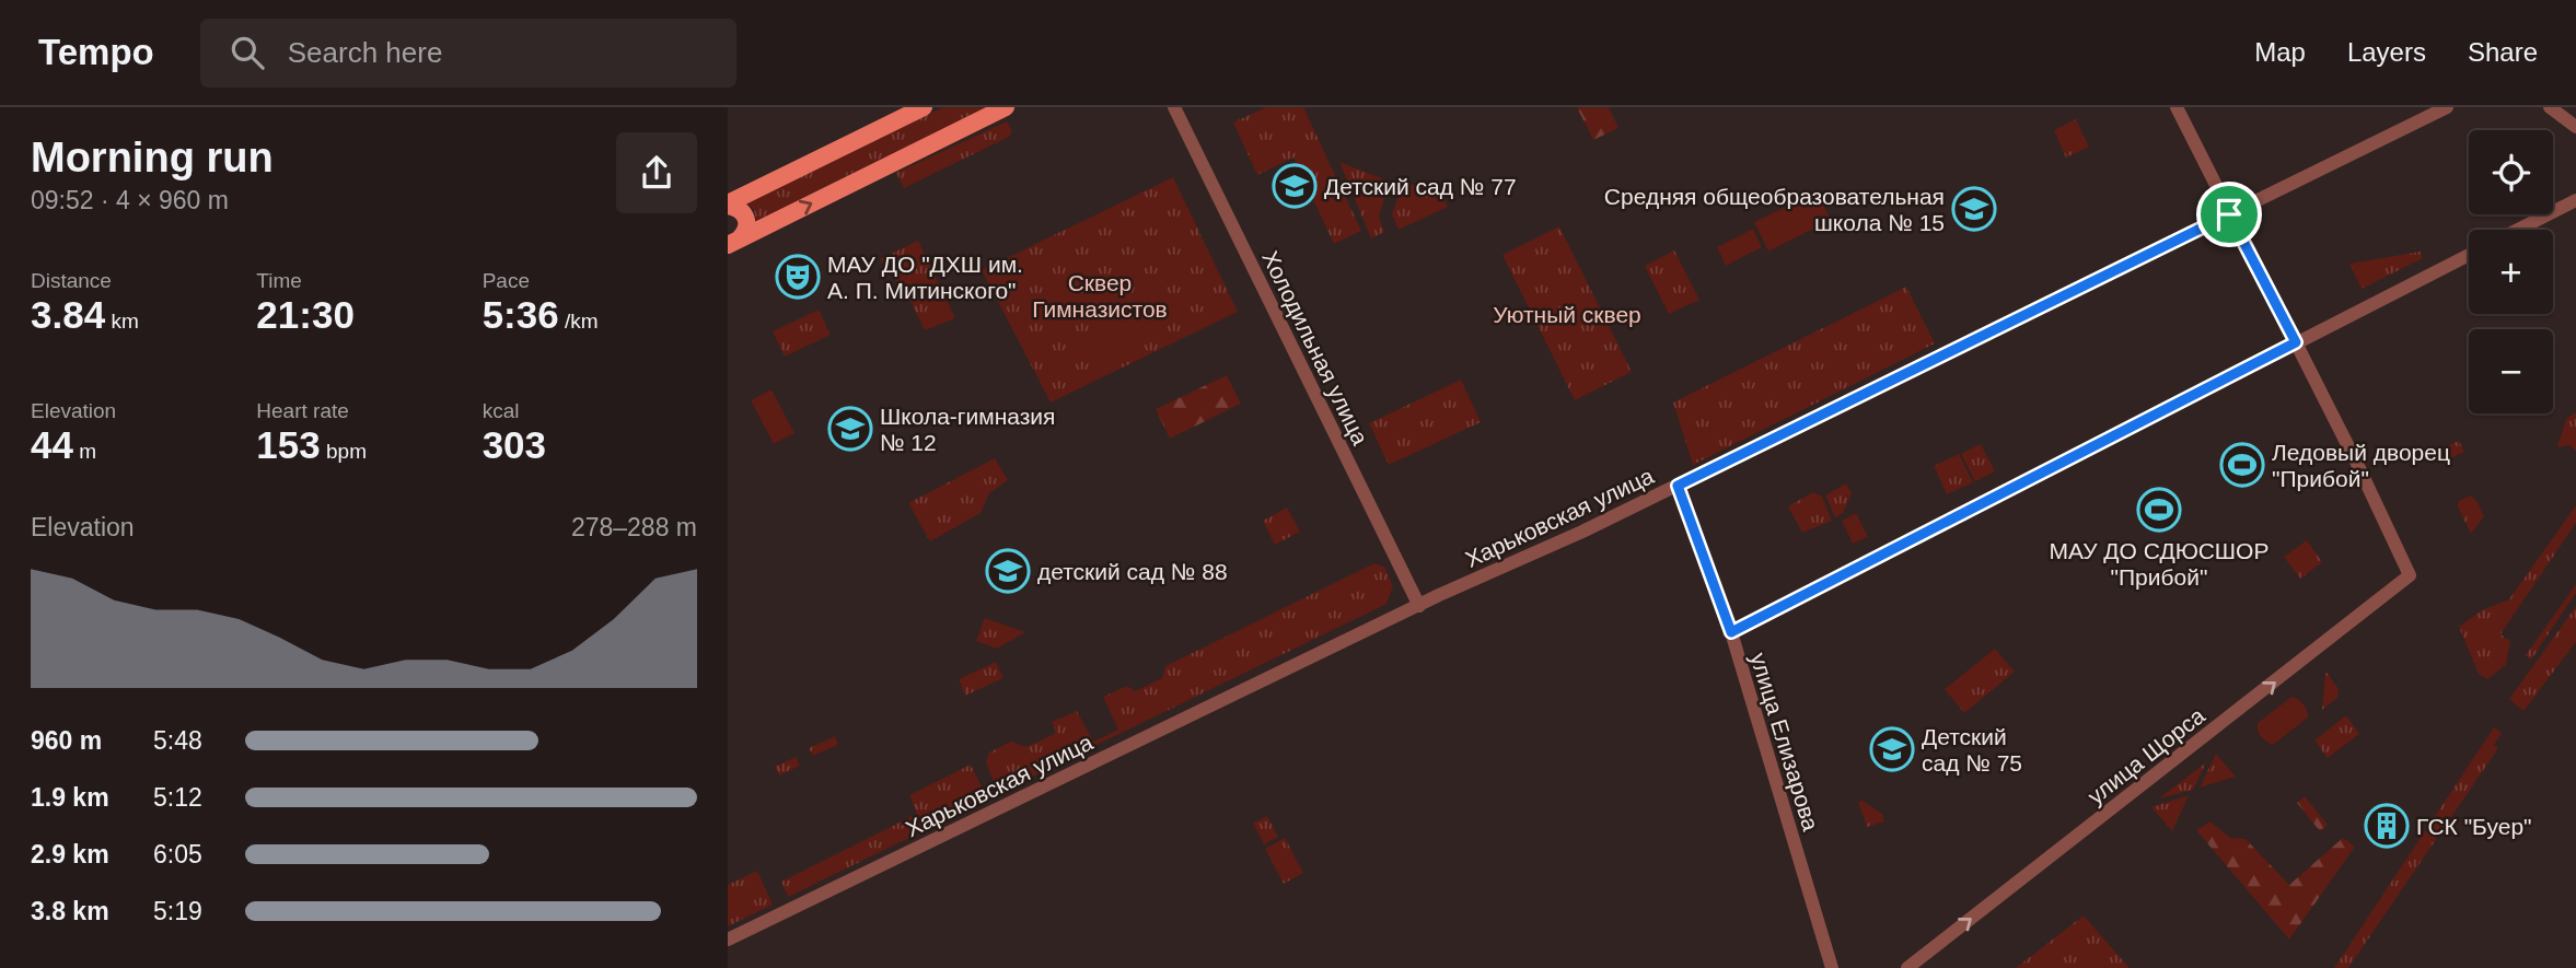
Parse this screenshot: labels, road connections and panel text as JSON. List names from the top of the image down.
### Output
{
  "streets": {
    "street": [
      "Холодильная улица",
      "Харьковская улица",
      "улица Елизарова",
      "улица Щорса"
    ]
  },
  "crossings": [
    ["Холодильная улица", "Харьковская улица"],
    ["Харьковская улица", "улица Елизарова"]
  ],
  "one_way": ["улица Щорса"],
  "parks": ["Сквер Гимназистов", "Уютный сквер"],
  "places": {
    "school or university": [
      "Детский сад № 77",
      "Средняя общеобразовательная школа № 15",
      "Школа-гимназия № 12",
      "детский сад № 88",
      "Детский сад № 75"
    ],
    "theatre": ["МАУ ДО \"ДХШ им. А. П. Митинского\""],
    "sports": ["Ледовый дворец \"Прибой\"", "МАУ ДО СДЮСШОР \"Прибой\""],
    "building": ["ГСК \"Буер\""]
  },
  "page": {
    "header": "Tempo",
    "search": "Search here",
    "nav": ["Map", "Layers", "Share"],
    "heading": ["Morning run", "09:52 · 4 × 960 m"],
    "map_buttons": ["+", "−"],
    "stats": [
      ["Distance", "3.84 km"],
      ["Time", "21:30"],
      ["Pace", "5:36 /km"],
      ["Elevation", "44 m"],
      ["Heart rate", "153 bpm"],
      ["kcal", "303"]
    ],
    "chart": ["Elevation", "278–288 m"],
    "list": [
      {
        "name": "960 m",
        "note": "5:48"
      },
      {
        "name": "1.9 km",
        "note": "5:12"
      },
      {
        "name": "2.9 km",
        "note": "6:05"
      },
      {
        "name": "3.8 km",
        "note": "5:19"
      }
    ]
  }
}
